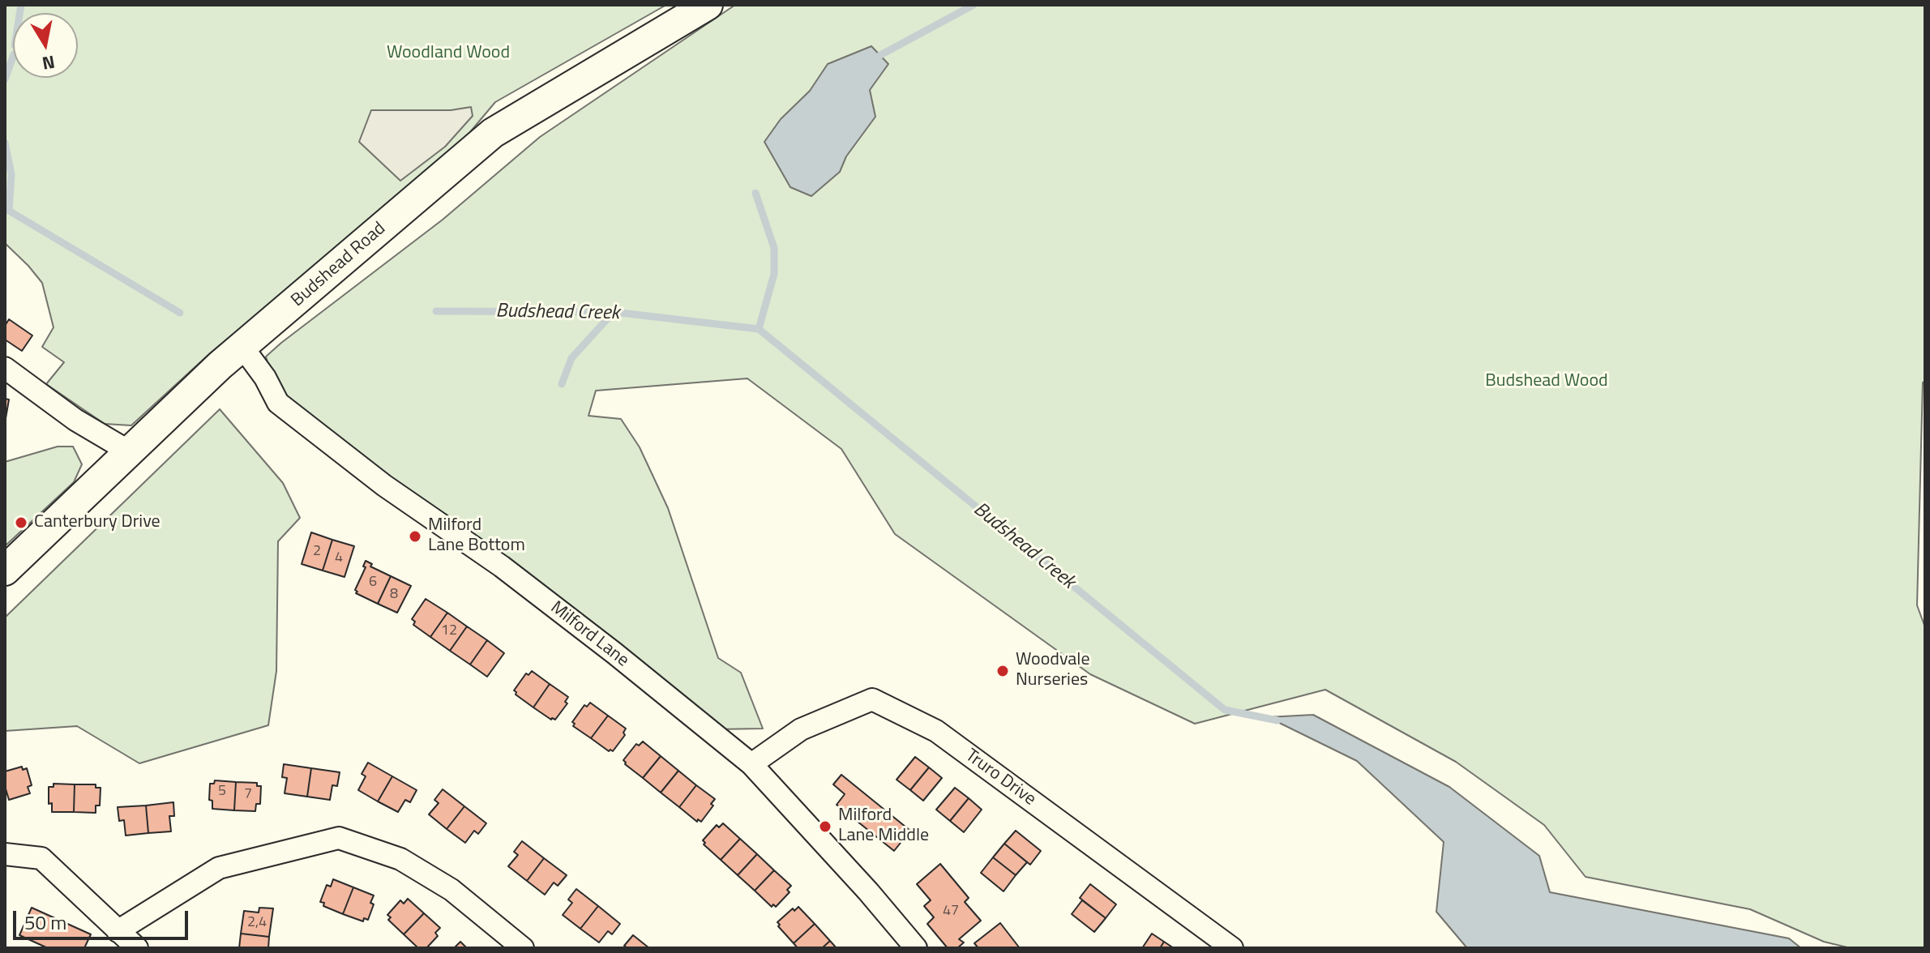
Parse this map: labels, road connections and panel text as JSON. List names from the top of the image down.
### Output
{
  "streets": {
    "street": ["Budshead Road", "Milford Lane", "Truro Drive"]
  },
  "crossings": [
    ["Budshead Road", "Milford Lane"],
    ["Milford Lane", "Truro Drive"]
  ],
  "water": ["Budshead Creek"],
  "parks": ["Woodland Wood", "Budshead Wood"],
  "places": [
    "Canterbury Drive",
    "Milford Lane Bottom",
    "Woodvale Nurseries",
    "Milford Lane Middle"
  ],
  "house_numbers": [
    "2",
    "4",
    "6",
    "8",
    "12",
    "5",
    "7",
    "47",
    "2,4"
  ],
  "scale_bar": "50 m",
  "north": "bottom"
}
